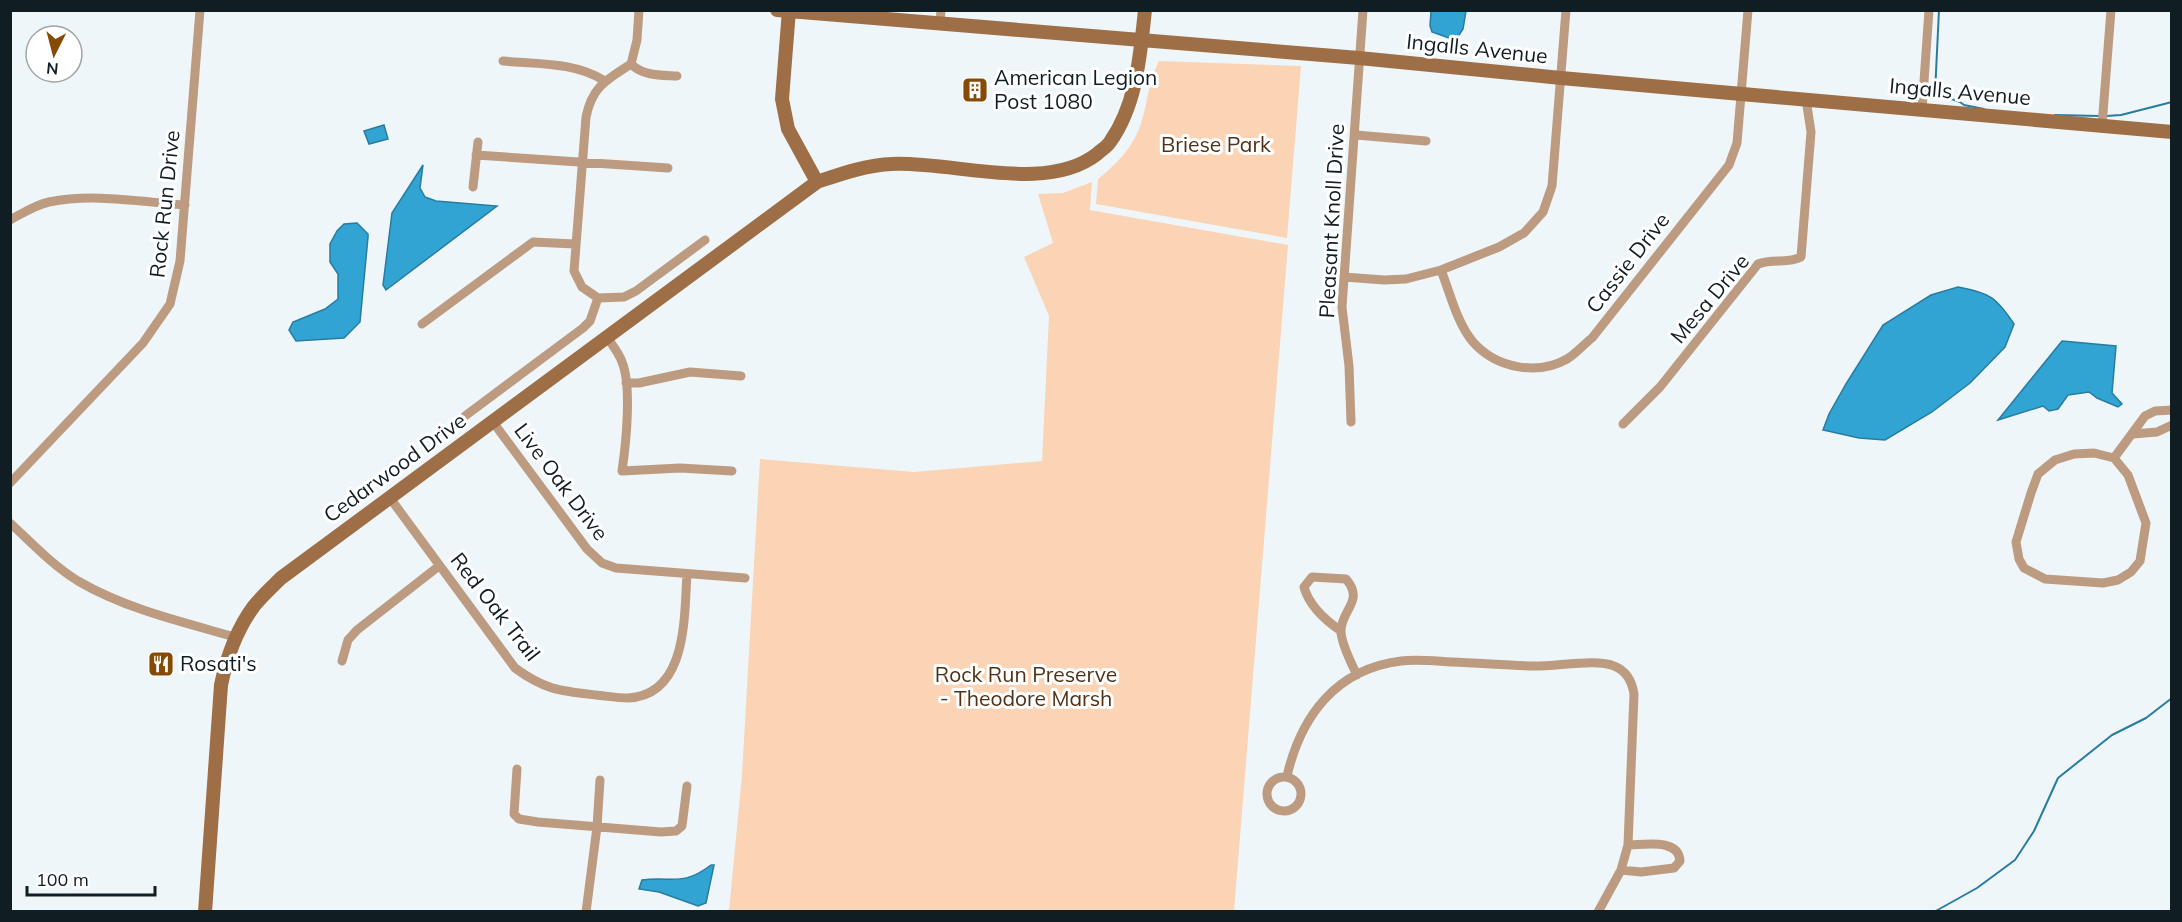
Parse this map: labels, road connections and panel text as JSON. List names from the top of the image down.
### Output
{
  "streets": {
    "street": [
      "Ingalls Avenue",
      "Rock Run Drive",
      "Pleasant Knoll Drive",
      "Cassie Drive",
      "Mesa Drive",
      "Cedarwood Drive",
      "Live Oak Drive",
      "Red Oak Trail"
    ]
  },
  "crossings": [
    ["Ingalls Avenue", "Pleasant Knoll Drive"],
    ["Ingalls Avenue", "Cassie Drive"],
    ["Ingalls Avenue", "Mesa Drive"],
    ["Ingalls Avenue", "Cedarwood Drive"],
    ["Cedarwood Drive", "Live Oak Drive"],
    ["Cedarwood Drive", "Red Oak Trail"],
    ["Live Oak Drive", "Red Oak Trail"]
  ],
  "parks": ["Briese Park", "Rock Run Preserve - Theodore Marsh"],
  "places": {
    "building": ["American Legion Post 1080"],
    "restaurant": ["Rosati's"]
  },
  "scale_bar": "100 m",
  "north": "bottom"
}
